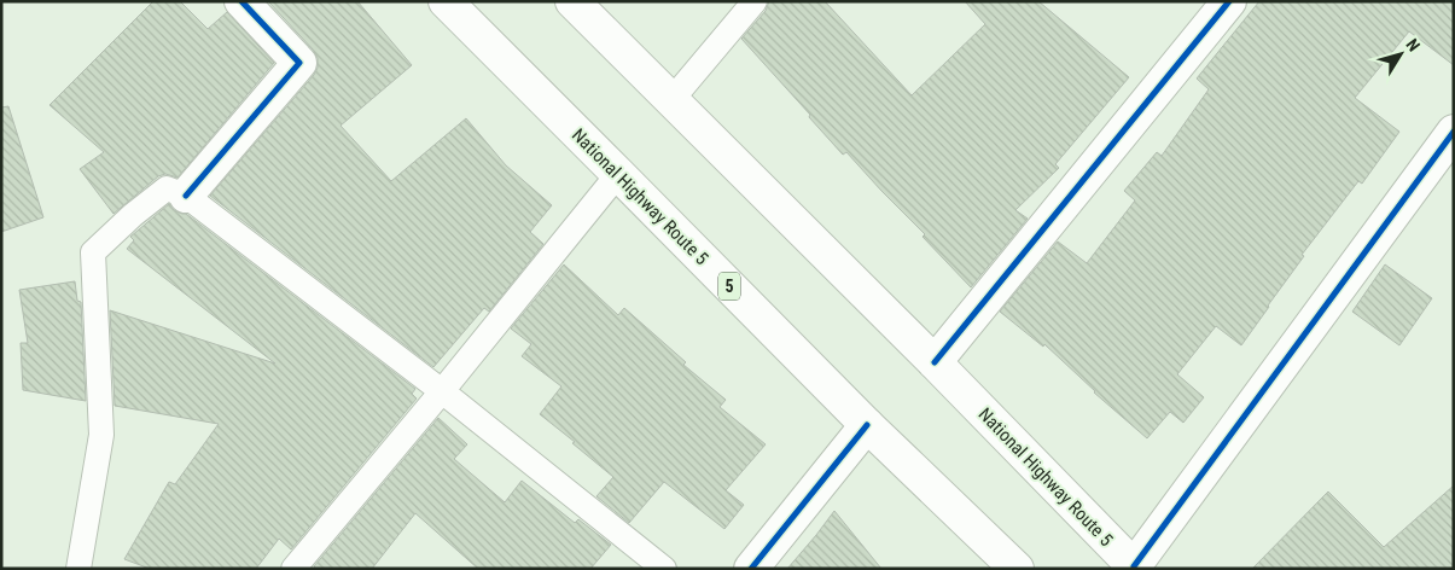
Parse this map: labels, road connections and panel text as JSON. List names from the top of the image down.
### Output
{
  "streets": {
    "main road": ["National Highway Route 5", "5"]
  },
  "north": "top right"
}
